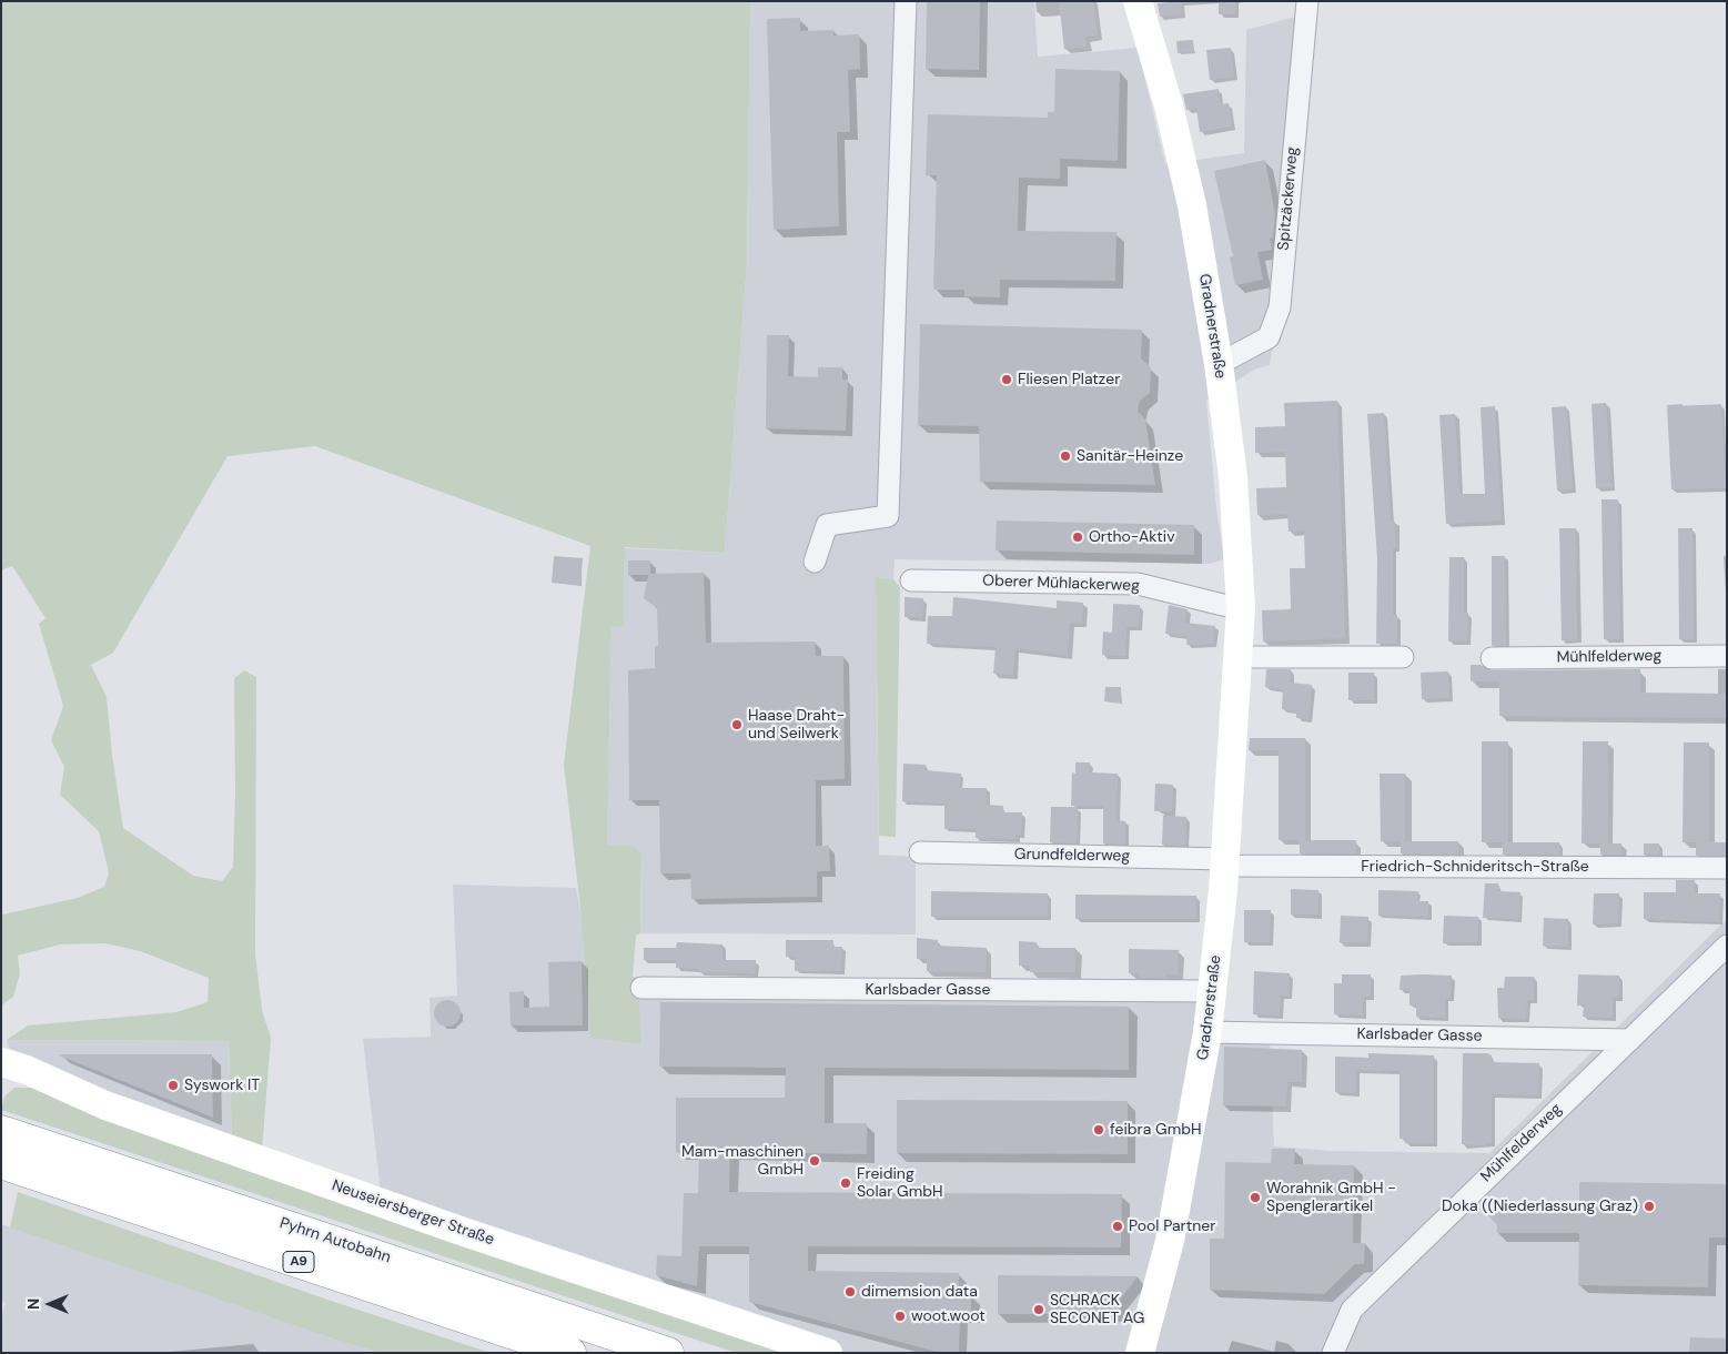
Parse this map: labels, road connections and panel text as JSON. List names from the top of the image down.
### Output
{
  "streets": {
    "highway": ["Pyhrn Autobahn", "A9"],
    "main road": ["Gradnerstraße", "Neuseiersberger Straße"],
    "street": [
      "Spitzäckerweg",
      "Oberer Mühlackerweg",
      "Mühlfelderweg",
      "Grundfelderweg",
      "Friedrich-Schnideritsch-Straße",
      "Karlsbader Gasse"
    ]
  },
  "crossings": [
    ["Spitzäckerweg", "Gradnerstraße"],
    ["Gradnerstraße", "Oberer Mühlackerweg"],
    ["Gradnerstraße", "Grundfelderweg"],
    ["Gradnerstraße", "Friedrich-Schnideritsch-Straße"],
    ["Gradnerstraße", "Karlsbader Gasse"],
    ["Mühlfelderweg", "Karlsbader Gasse"],
    ["Grundfelderweg", "Friedrich-Schnideritsch-Straße"]
  ],
  "places": [
    "Fliesen Platzer",
    "Sanitär-Heinze",
    "Ortho-Aktiv",
    "Haase Draht- und Seilwerk",
    "Syswork IT",
    "feibra GmbH",
    "Mam-maschinen GmbH",
    "Freiding Solar GmbH",
    "Worahnik GmbH - Spenglerartikel",
    "Doka ((Niederlassung Graz)",
    "Pool Partner",
    "dimemsion data",
    "SCHRACK SECONET AG",
    "woot.woot"
  ],
  "north": "left"
}
